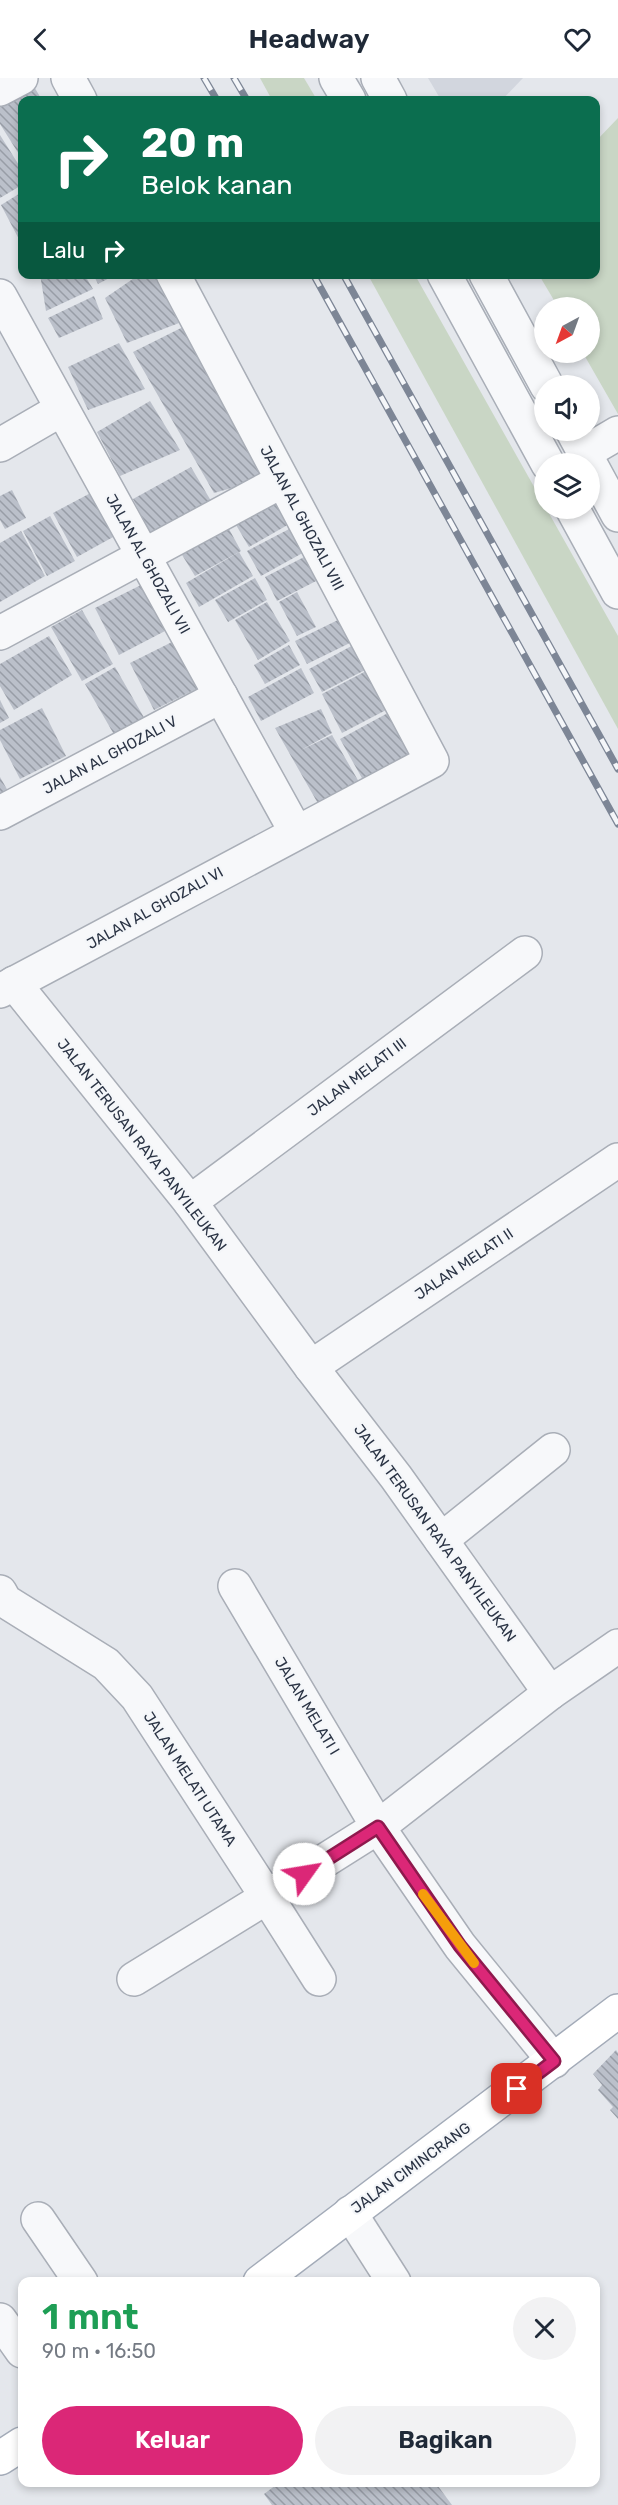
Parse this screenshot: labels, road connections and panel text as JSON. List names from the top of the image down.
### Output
{
  "streets": {
    "main road": ["JALAN CIMINCRANG"],
    "street": [
      "JALAN AL GHOZALI VIII",
      "JALAN AL GHOZALI VII",
      "JALAN AL GHOZALI V",
      "JALAN AL GHOZALI VI",
      "JALAN MELATI III",
      "JALAN TERUSAN RAYA PANYILEUKAN",
      "JALAN MELATI II",
      "JALAN MELATI I",
      "JALAN MELATI UTAMA"
    ]
  },
  "crossings": [
    ["JALAN AL GHOZALI VIII", "JALAN AL GHOZALI VI"],
    ["JALAN AL GHOZALI VII", "JALAN AL GHOZALI V"],
    ["JALAN AL GHOZALI VII", "JALAN AL GHOZALI VI"],
    ["JALAN AL GHOZALI VI", "JALAN TERUSAN RAYA PANYILEUKAN"],
    ["JALAN MELATI III", "JALAN TERUSAN RAYA PANYILEUKAN"],
    ["JALAN TERUSAN RAYA PANYILEUKAN", "JALAN MELATI II"]
  ],
  "north": "bottom left",
  "page": {
    "header": "Headway",
    "turn": ["20 m", "Belok kanan"],
    "then": "Lalu",
    "heading": ["1 mnt", "90 m · 16:50"],
    "buttons": ["Keluar", "Bagikan"]
  }
}
